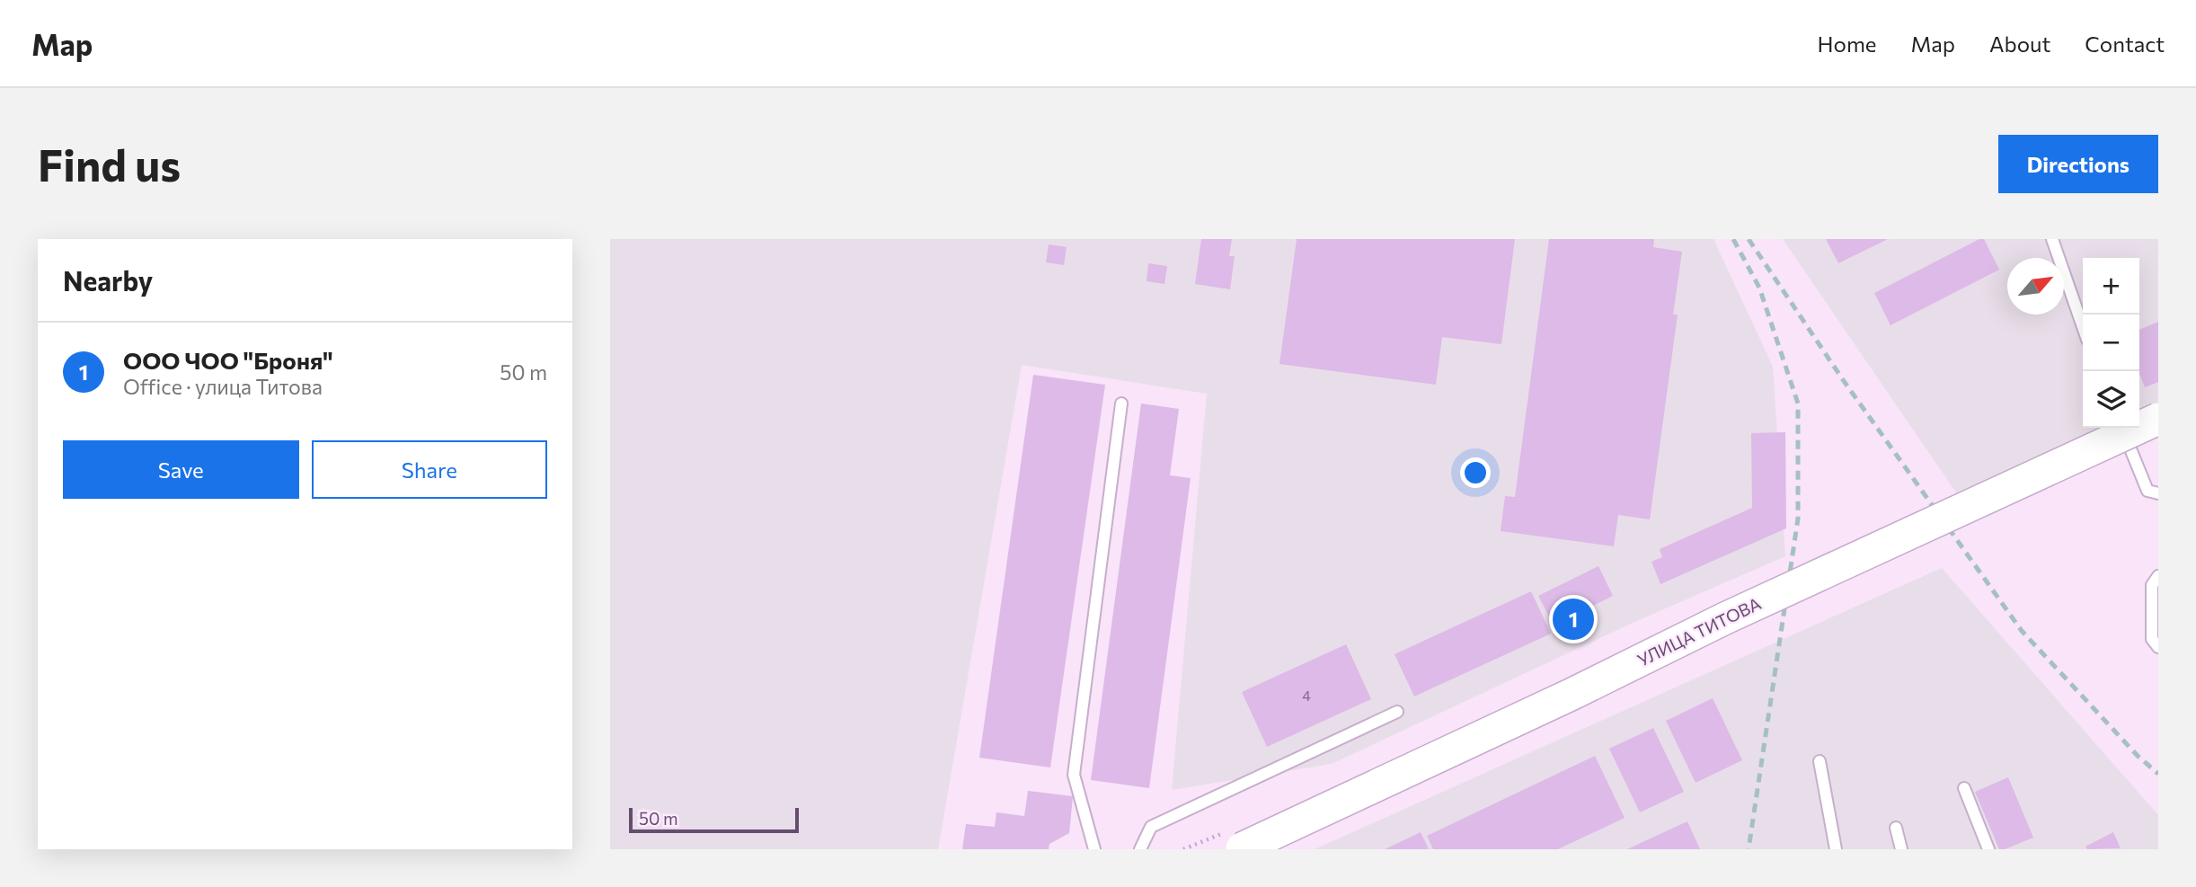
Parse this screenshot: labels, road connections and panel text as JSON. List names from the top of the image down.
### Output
{
  "streets": {
    "main road": ["УЛИЦА ТИТОВА"]
  },
  "house_numbers": ["4"],
  "scale_bar": "50 m",
  "north": "top right",
  "page": {
    "header": "Map",
    "nav": [
      "Home",
      "Map",
      "About",
      "Contact"
    ],
    "buttons": [
      "Directions",
      ["Save", "Share"]
    ],
    "title": "Find us",
    "heading": "Nearby",
    "map_buttons": ["+", "−"],
    "list": [
      {
        "mark": "1",
        "name": "ООО ЧОО \"Броня\"",
        "note": "Office · улица Титова",
        "value": "50 m"
      }
    ],
    "pins": "1",
    "scale": "50 m"
  }
}
